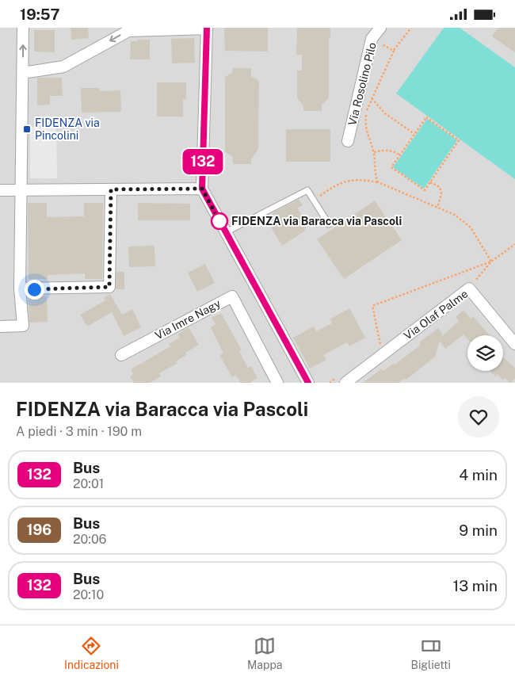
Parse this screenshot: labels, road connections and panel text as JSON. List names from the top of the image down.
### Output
{
  "streets": {
    "street": ["Via Rosolino Pilo", "Via Olaf Palme", "Via Imre Nagy"]
  },
  "places": {
    "transit": ["FIDENZA via Pincolini"],
    "other": ["FIDENZA via Baracca via Pascoli"]
  },
  "lines": ["bus line 132"],
  "page": {
    "status": "19:57",
    "on_map": "132",
    "heading": ["FIDENZA via Baracca via Pascoli", "A piedi · 3 min · 190 m"],
    "list": [
      {
        "mark": "132",
        "name": "Bus",
        "note": "20:01",
        "value": "4 min"
      },
      {
        "mark": "196",
        "name": "Bus",
        "note": "20:06",
        "value": "9 min"
      },
      {
        "mark": "132",
        "name": "Bus",
        "note": "20:10",
        "value": "13 min"
      }
    ],
    "tabs": ["Indicazioni", "Mappa", "Biglietti"]
  }
}
